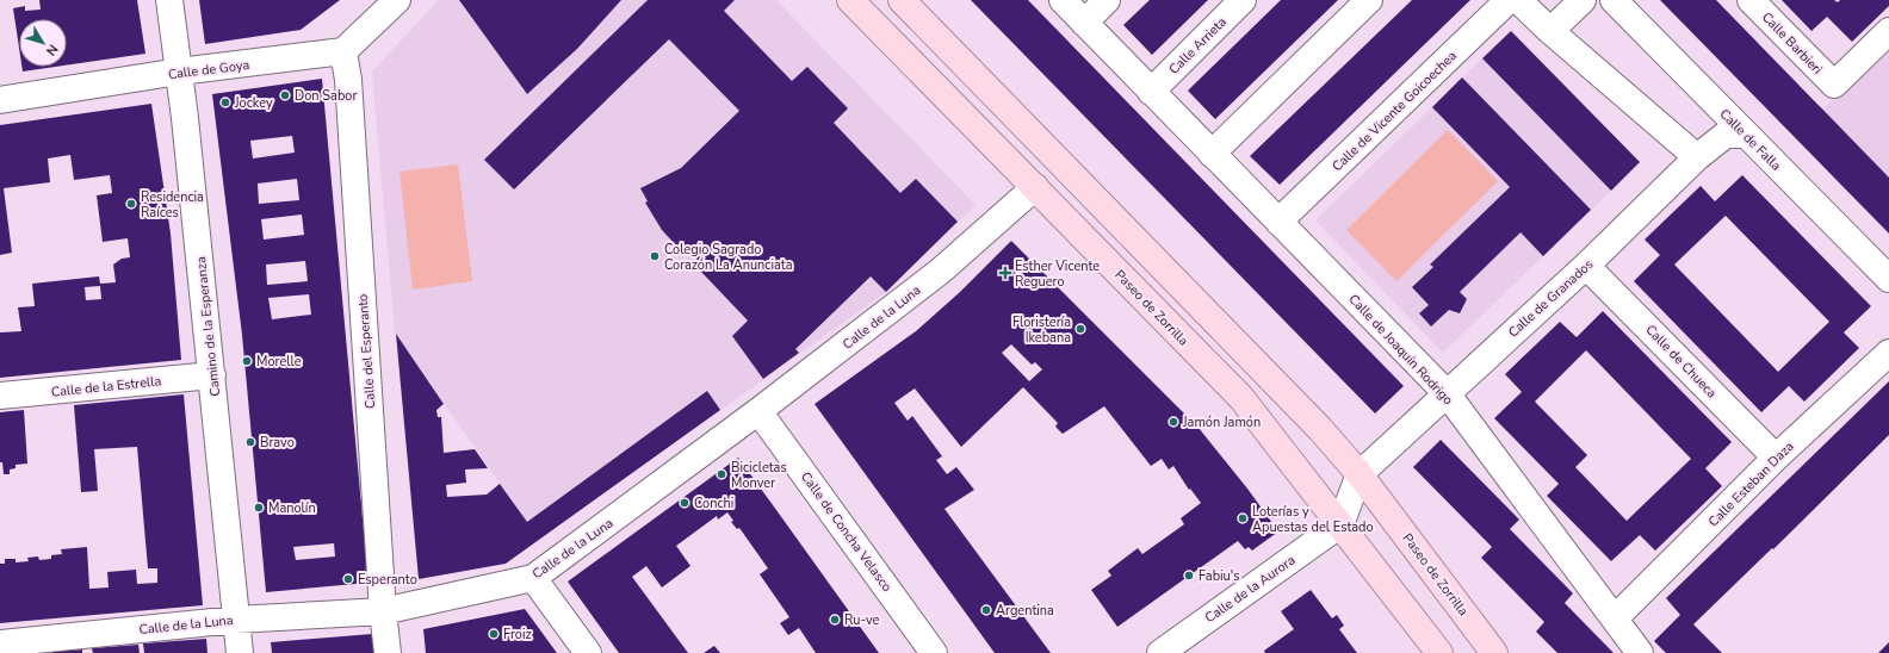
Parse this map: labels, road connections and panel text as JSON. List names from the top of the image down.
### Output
{
  "streets": {
    "main road": ["Paseo de Zorrilla"],
    "street": [
      "Calle Barbieri",
      "Calle Arrieta",
      "Calle de Goya",
      "Calle de Vicente Goicoechea",
      "Calle de Falla",
      "Calle de Granados",
      "Calle de la Luna",
      "Camino de la Esperanza",
      "Calle de Joaquín Rodrigo",
      "Calle del Esperanto",
      "Calle de Chueca",
      "Calle de la Estrella",
      "Calle Esteban Daza",
      "Calle de Concha Velasco",
      "Calle de la Aurora"
    ]
  },
  "crossings": [
    ["Calle Arrieta", "Calle de Joaquín Rodrigo"],
    ["Calle de Goya", "Camino de la Esperanza"],
    ["Calle de Goya", "Calle del Esperanto"],
    ["Calle de Vicente Goicoechea", "Calle de Joaquín Rodrigo"],
    ["Calle de Falla", "Calle de Granados"],
    ["Calle de Granados", "Paseo de Zorrilla"],
    ["Calle de Granados", "Calle de Joaquín Rodrigo"],
    ["Calle de Granados", "Calle de Chueca"],
    ["Paseo de Zorrilla", "Calle de la Luna"],
    ["Paseo de Zorrilla", "Calle de la Aurora"],
    ["Calle de la Luna", "Camino de la Esperanza"],
    ["Calle de la Luna", "Calle del Esperanto"],
    ["Calle de la Luna", "Calle de Concha Velasco"],
    ["Camino de la Esperanza", "Calle de la Estrella"],
    ["Calle de Joaquín Rodrigo", "Calle Esteban Daza"],
    ["Calle de Chueca", "Calle Esteban Daza"]
  ],
  "places": {
    "other": [
      "Don Sabor",
      "Jockey",
      "Residencia Raíces",
      "Colegio Sagrado Corazón La Anunciata",
      "Floristería Ikebana",
      "Morelle",
      "Jamón Jamón",
      "Bravo",
      "Bicicletas Monver",
      "Conchi",
      "Manolín",
      "Loterías y Apuestas del Estado",
      "Fabiu's",
      "Esperanto",
      "Argentina",
      "Ru-ve",
      "Froiz"
    ],
    "health": ["Esther Vicente Reguero"]
  },
  "north": "bottom right"
}
